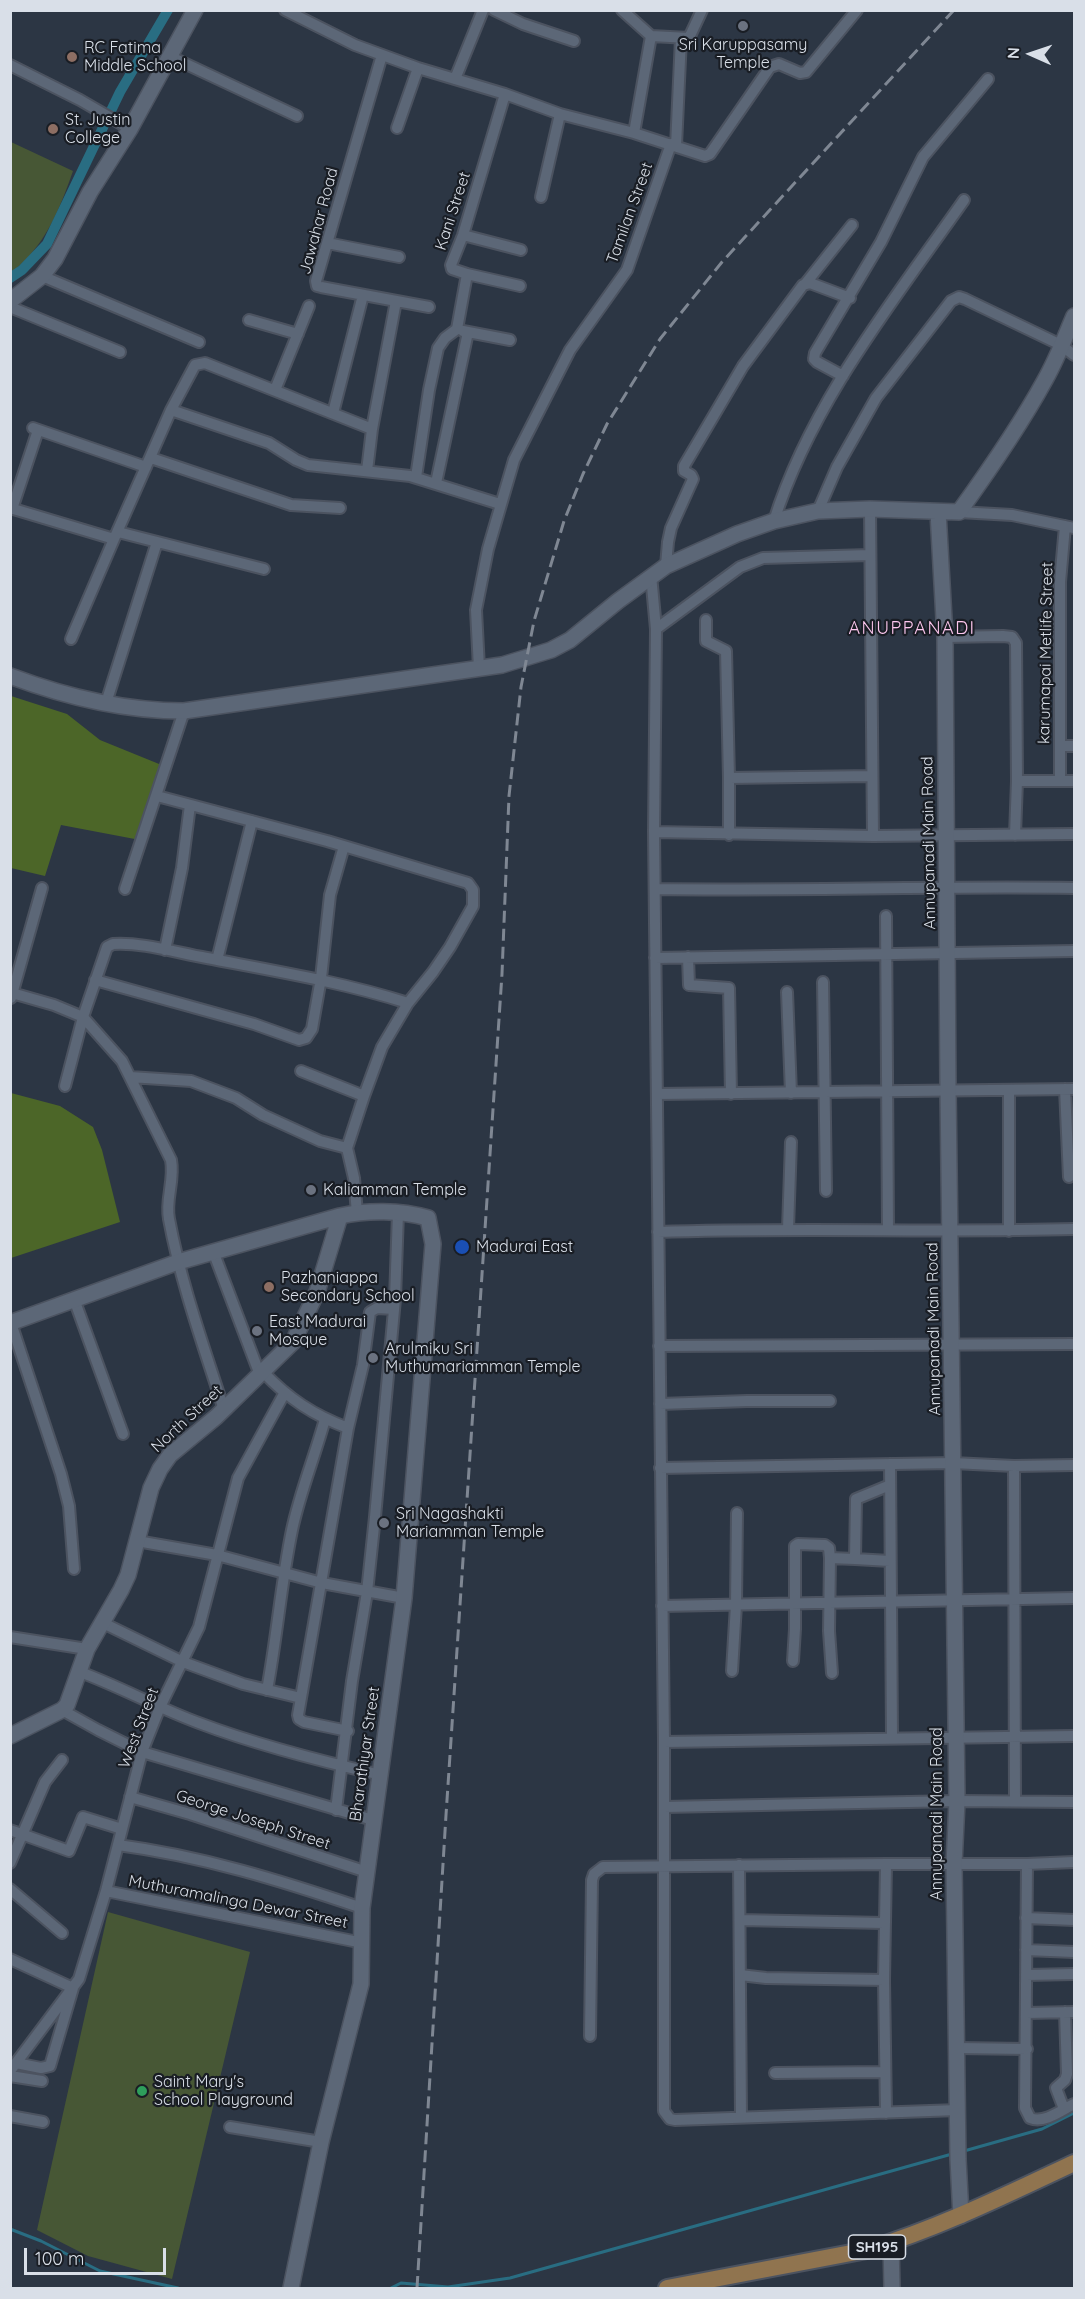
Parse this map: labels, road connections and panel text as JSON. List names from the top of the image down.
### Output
{
  "streets": {
    "main road": ["SH195"],
    "street": [
      "Kani Street",
      "Tamilan Street",
      "Jawahar Road",
      "karumapai Metlife Street",
      "Annupanadi Main Road",
      "North Street",
      "West Street",
      "Bharathiyar Street",
      "George Joseph Street",
      "Muthuramalinga Dewar Street"
    ]
  },
  "crossings": [
    ["Kani Street", "Tamilan Street"],
    ["Tamilan Street", "Jawahar Road"],
    ["Annupanadi Main Road", "SH195"],
    ["West Street", "George Joseph Street"],
    ["West Street", "Muthuramalinga Dewar Street"],
    ["Bharathiyar Street", "George Joseph Street"],
    ["Bharathiyar Street", "Muthuramalinga Dewar Street"]
  ],
  "districts": ["ANUPPANADI"],
  "places": [
    "Sri Karuppasamy Temple",
    "RC Fatima Middle School",
    "St. Justin College",
    "Kaliamman Temple",
    "Madurai East",
    "Pazhaniappa Secondary School",
    "East Madurai Mosque",
    "Arulmiku Sri Muthumariamman Temple",
    "Sri Nagashakti Mariamman Temple",
    "Saint Mary's School Playground"
  ],
  "scale_bar": "100 m",
  "north": "left"
}
